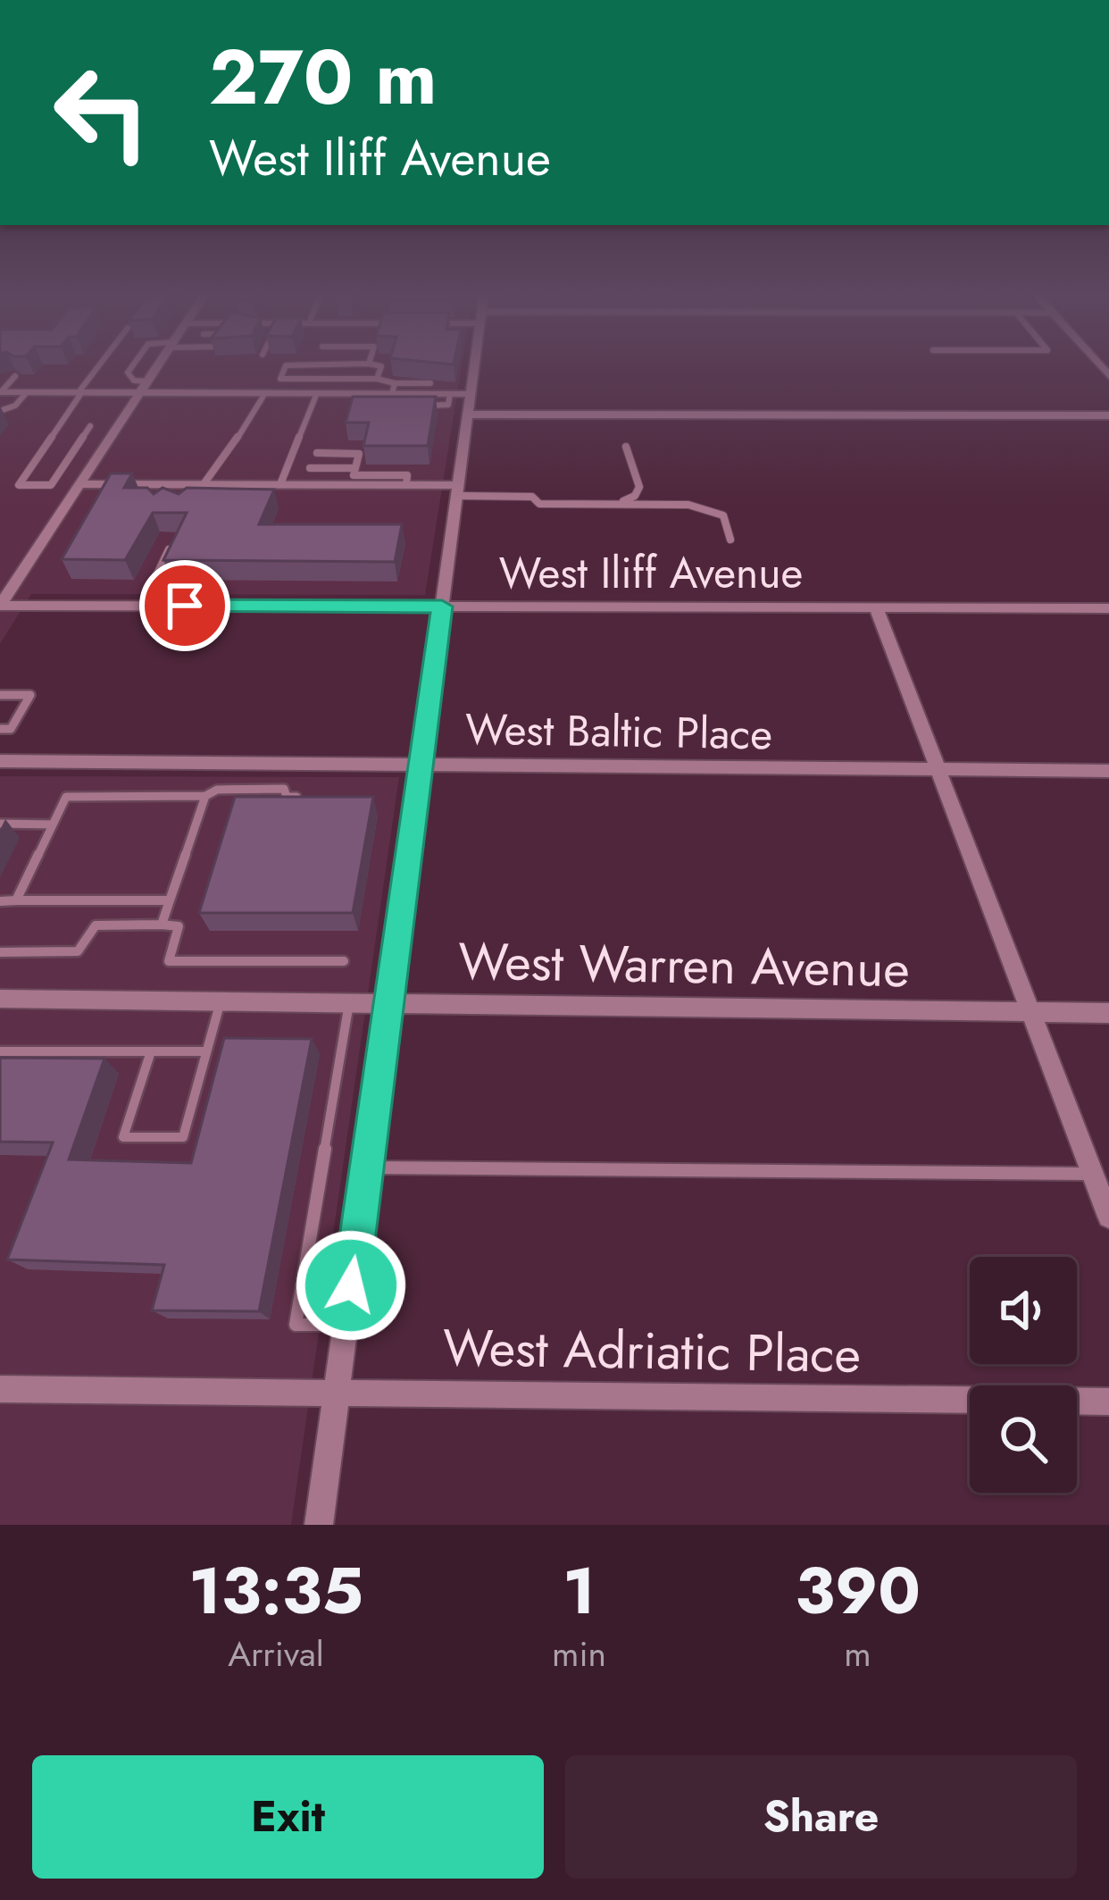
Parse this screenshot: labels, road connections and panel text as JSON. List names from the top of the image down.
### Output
{
  "streets": {
    "street": [
      "West Iliff Avenue",
      "West Baltic Place",
      "West Warren Avenue",
      "West Adriatic Place"
    ]
  },
  "page": {
    "turn": ["270 m", "West Iliff Avenue"],
    "eta": [
      "13:35",
      "Arrival",
      "1",
      "min",
      "390",
      "m"
    ],
    "buttons": ["Exit", "Share"]
  }
}
